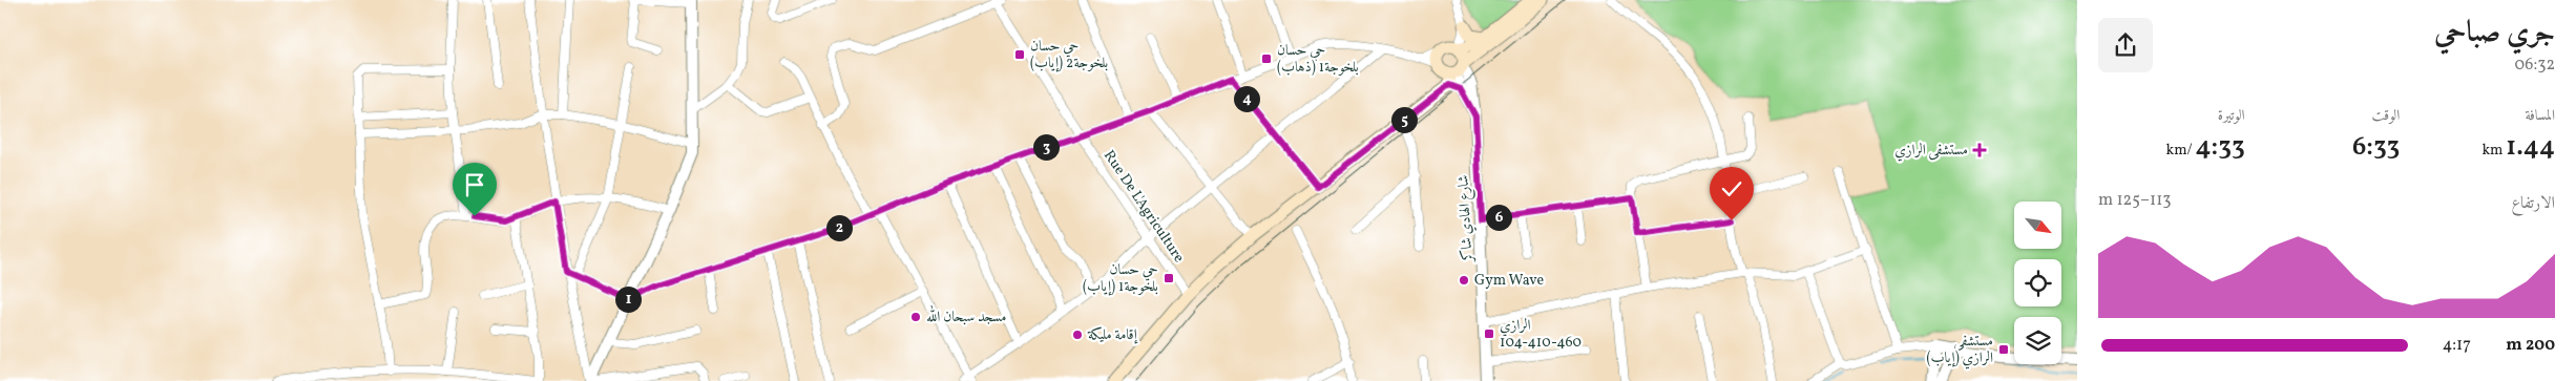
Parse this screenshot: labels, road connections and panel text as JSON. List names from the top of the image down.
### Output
{
  "streets": {
    "street": ["Rue De L'Agriculture", "شارع الهادي شاكر"]
  },
  "places": {
    "transit": [
      "حي حسان بلخوجة2 (إياب)",
      "حي حسان بلخوجة1 (ذهاب)",
      "حي حسان بلخوجة1 (إياب)",
      "الرازي 104-410-460",
      "مستشفى الرازي (إياب)"
    ],
    "health": ["مستشفى الرازي"],
    "other": ["Gym Wave", "مسجد سبحان الله", "إقامة مليكة"]
  },
  "north": "bottom right",
  "page": {
    "heading": ["جري صباحي", "06:32"],
    "pins": [
      "4",
      "5",
      "3",
      "6",
      "2",
      "1"
    ],
    "stats": [
      ["المسافة", "1.44 km"],
      ["الوقت", "6:33"],
      ["الوتيرة", "4:33 /km"]
    ],
    "chart": ["الارتفاع", "113–125 m"],
    "list": [
      {
        "name": "200 m",
        "note": "4:17"
      }
    ]
  }
}
